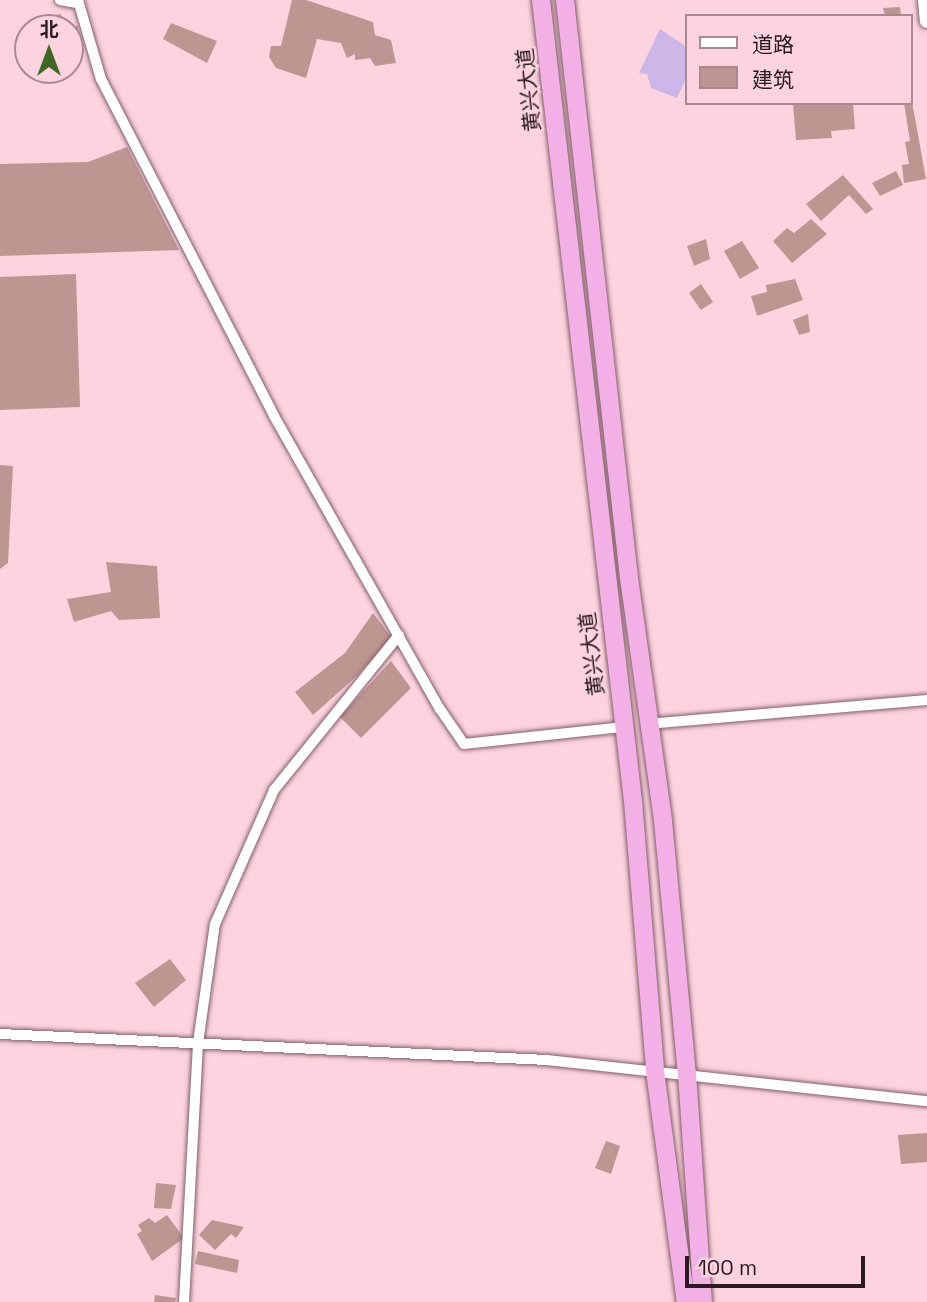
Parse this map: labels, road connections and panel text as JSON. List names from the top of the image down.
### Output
{
  "streets": {
    "highway": ["黄兴大道"]
  },
  "legend": ["道路", "建筑"],
  "scale_bar": "100 m",
  "north": "top"
}
